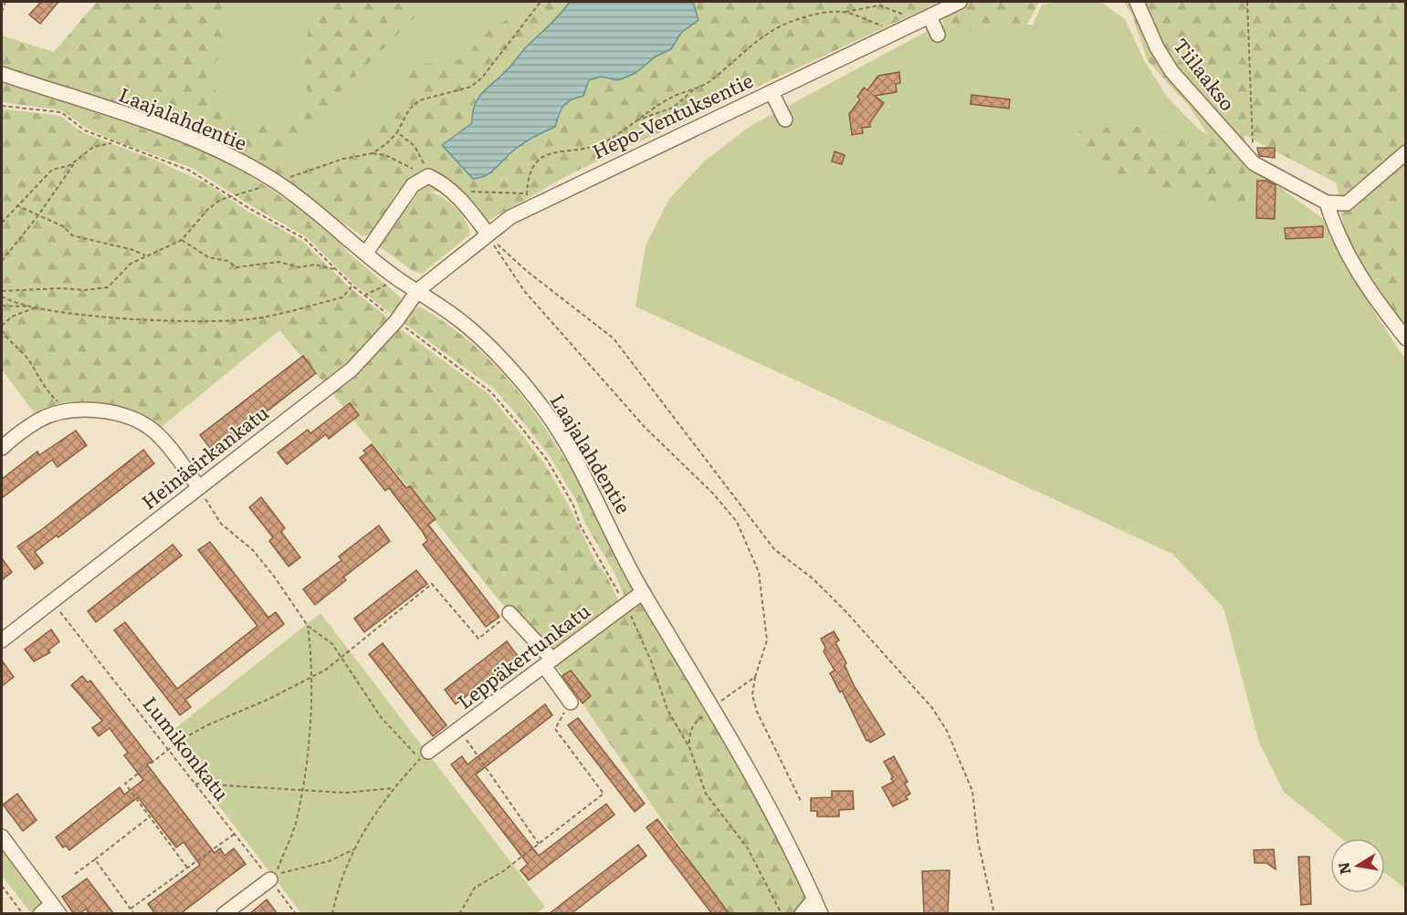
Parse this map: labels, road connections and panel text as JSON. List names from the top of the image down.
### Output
{
  "streets": {
    "street": [
      "Tiilaakso",
      "Hepo-Ventuksentie",
      "Laajalahdentie",
      "Heinäsirkankatu",
      "Leppäkertunkatu"
    ],
    "path": ["Lumikonkatu"]
  },
  "crossings": [
    ["Hepo-Ventuksentie", "Laajalahdentie"],
    ["Hepo-Ventuksentie", "Heinäsirkankatu"],
    ["Laajalahdentie", "Heinäsirkankatu"],
    ["Laajalahdentie", "Leppäkertunkatu"],
    ["Heinäsirkankatu", "Lumikonkatu"]
  ],
  "north": "left"
}
